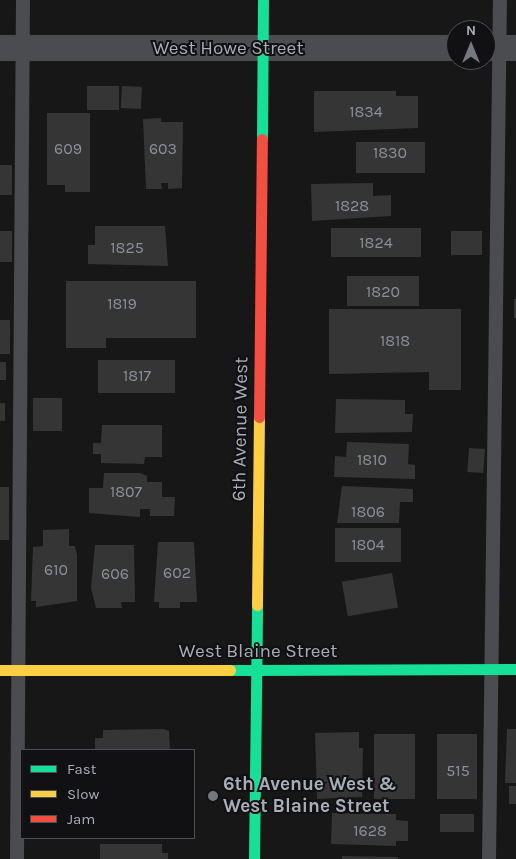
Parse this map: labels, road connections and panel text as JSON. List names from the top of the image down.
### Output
{
  "streets": {
    "street": ["West Howe Street", "6th Avenue West", "West Blaine Street"]
  },
  "crossings": [
    ["West Howe Street", "6th Avenue West"],
    ["6th Avenue West", "West Blaine Street"]
  ],
  "places": ["6th Avenue West & West Blaine Street"],
  "house_numbers": [
    "1834",
    "609",
    "603",
    "1830",
    "1828",
    "1824",
    "1825",
    "1820",
    "1819",
    "1818",
    "1817",
    "1810",
    "1807",
    "1806",
    "1804",
    "610",
    "602",
    "606",
    "515",
    "1628"
  ],
  "legend": ["Fast", "Slow", "Jam"],
  "north": "top"
}
